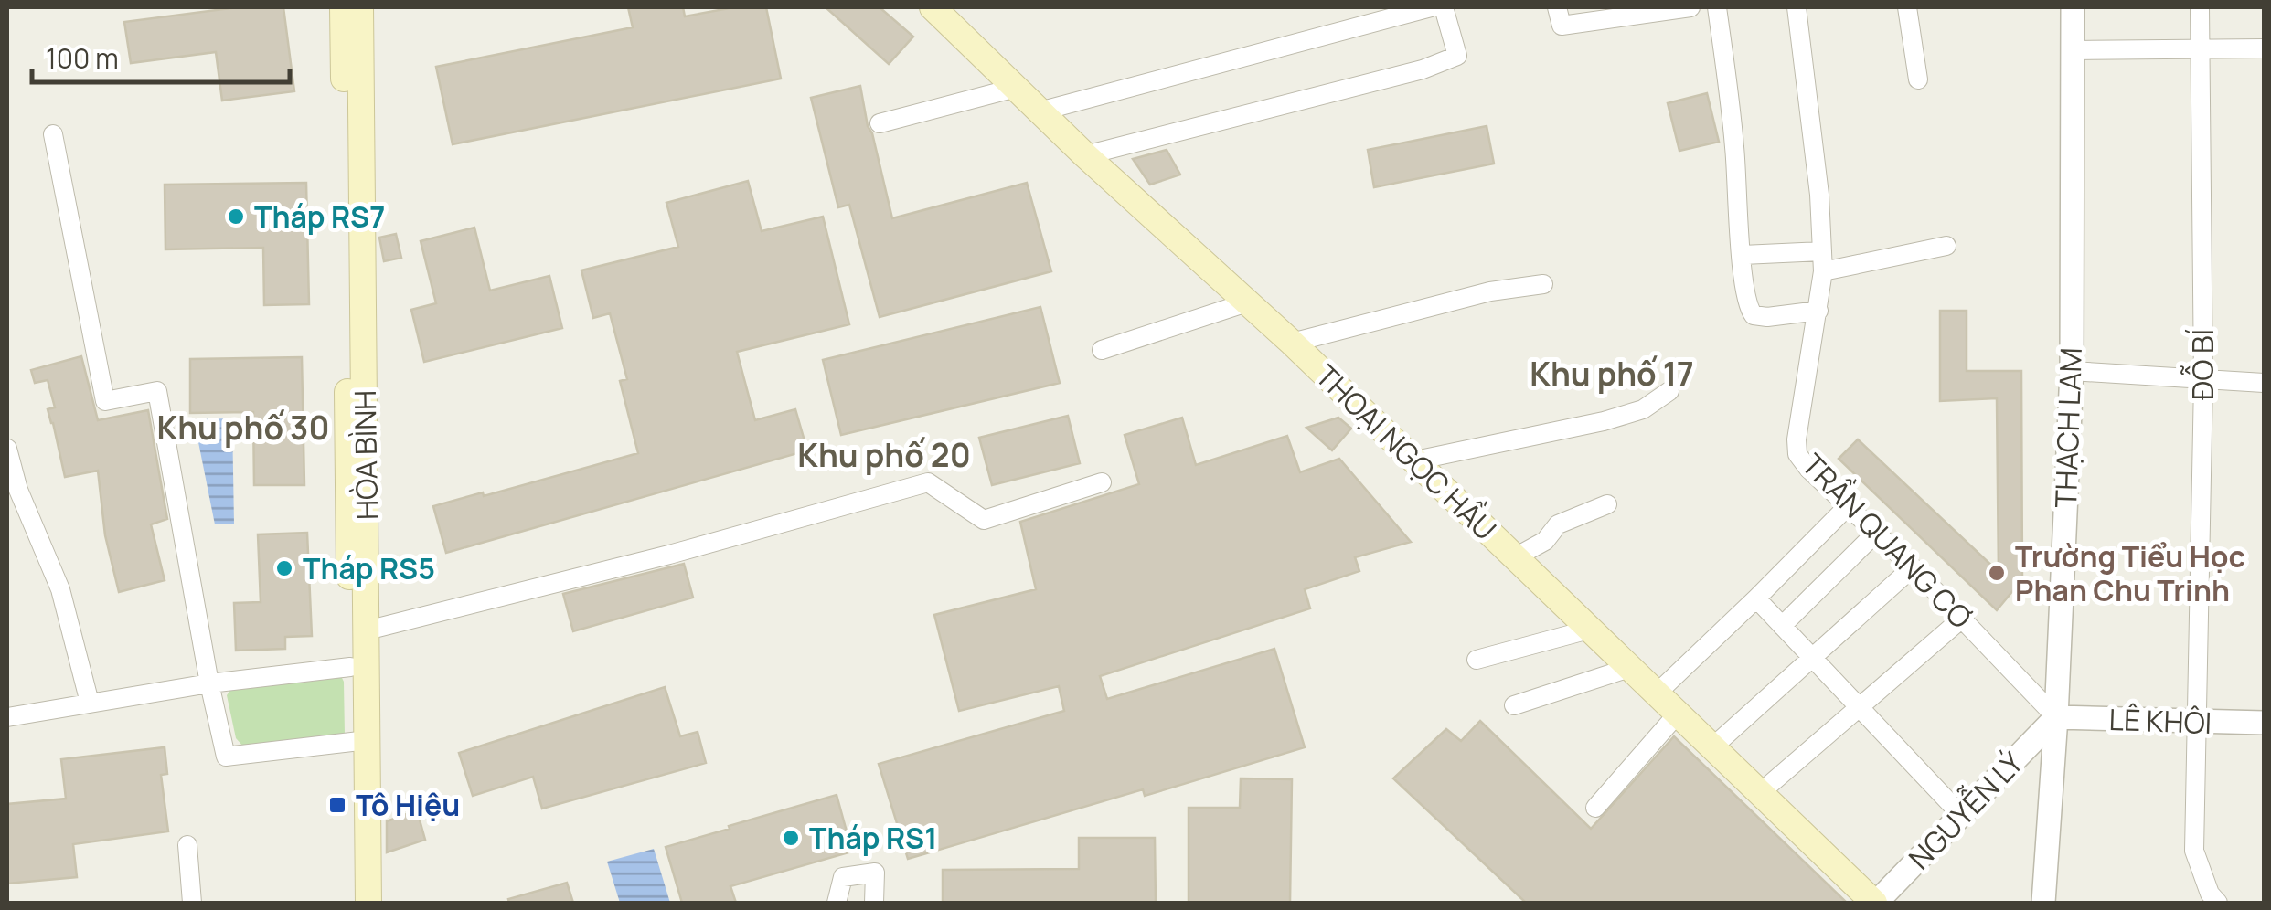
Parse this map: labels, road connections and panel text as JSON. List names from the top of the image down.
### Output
{
  "streets": {
    "main road": ["THOẠI NGỌC HẦU", "HÒA BÌNH"],
    "street": [
      "ĐỖ BÍ",
      "THẠCH LAM",
      "TRẦN QUANG CƠ",
      "LÊ KHÔI",
      "NGUYỄN LÝ"
    ]
  },
  "crossings": [
    ["ĐỖ BÍ", "LÊ KHÔI"],
    ["THẠCH LAM", "TRẦN QUANG CƠ"],
    ["THẠCH LAM", "LÊ KHÔI"],
    ["THẠCH LAM", "NGUYỄN LÝ"],
    ["THOẠI NGỌC HẦU", "NGUYỄN LÝ"],
    ["TRẦN QUANG CƠ", "LÊ KHÔI"],
    ["TRẦN QUANG CƠ", "NGUYỄN LÝ"],
    ["LÊ KHÔI", "NGUYỄN LÝ"]
  ],
  "districts": ["Khu phố 17", "Khu phố 30", "Khu phố 20"],
  "places": {
    "other": [
      "Tháp RS7",
      "Tháp RS5",
      "Trường Tiểu Học Phan Chu Trinh",
      "Tháp RS1"
    ],
    "transit": ["Tô Hiệu"]
  },
  "scale_bar": "100 m"
}
